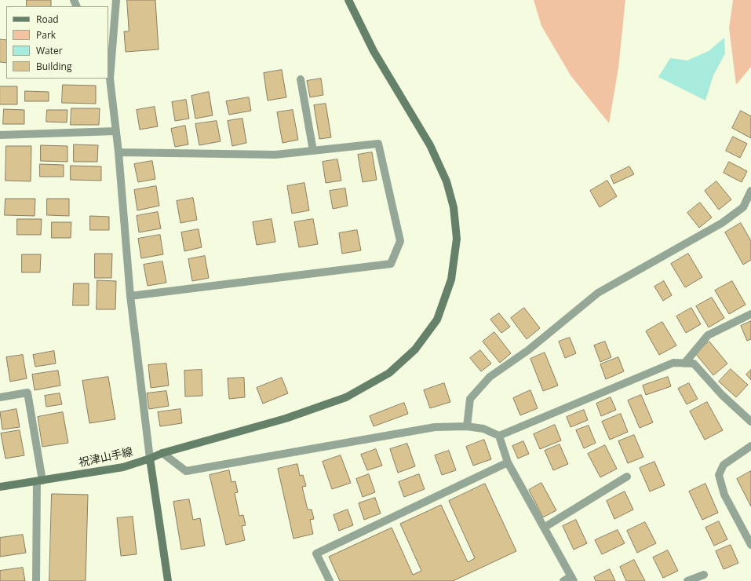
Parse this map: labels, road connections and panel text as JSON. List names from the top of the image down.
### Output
{
  "streets": {
    "street": ["祝津山手線"]
  },
  "legend": [
    "Road",
    "Park",
    "Water",
    "Building"
  ]
}
